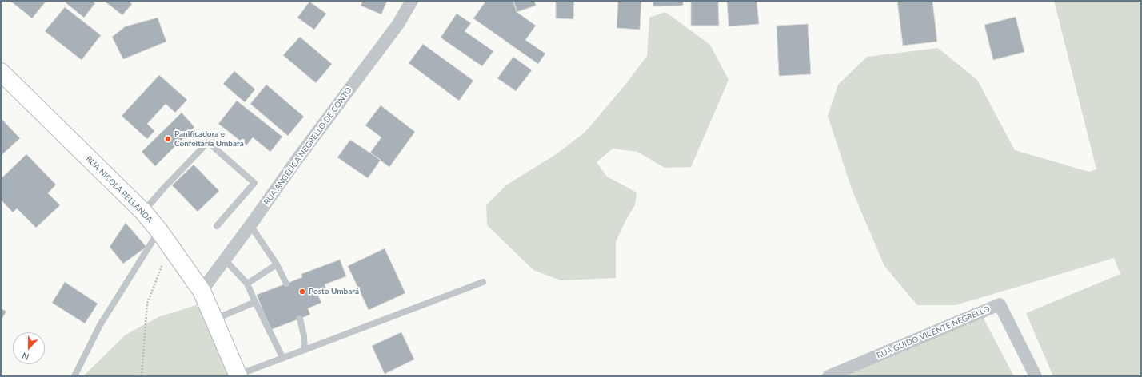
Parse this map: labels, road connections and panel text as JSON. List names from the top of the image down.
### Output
{
  "streets": {
    "main road": ["RUA NICOLA PELLANDA"],
    "street": ["RUA ANGÉLICA NEGRELLO DE CONTO", "RUA GUIDO VICENTE NEGRELLO"]
  },
  "crossings": [
    ["RUA ANGÉLICA NEGRELLO DE CONTO", "RUA NICOLA PELLANDA"]
  ],
  "places": ["Panificadora e Confeitaria Umbará", "Posto Umbará"],
  "north": "bottom"
}
